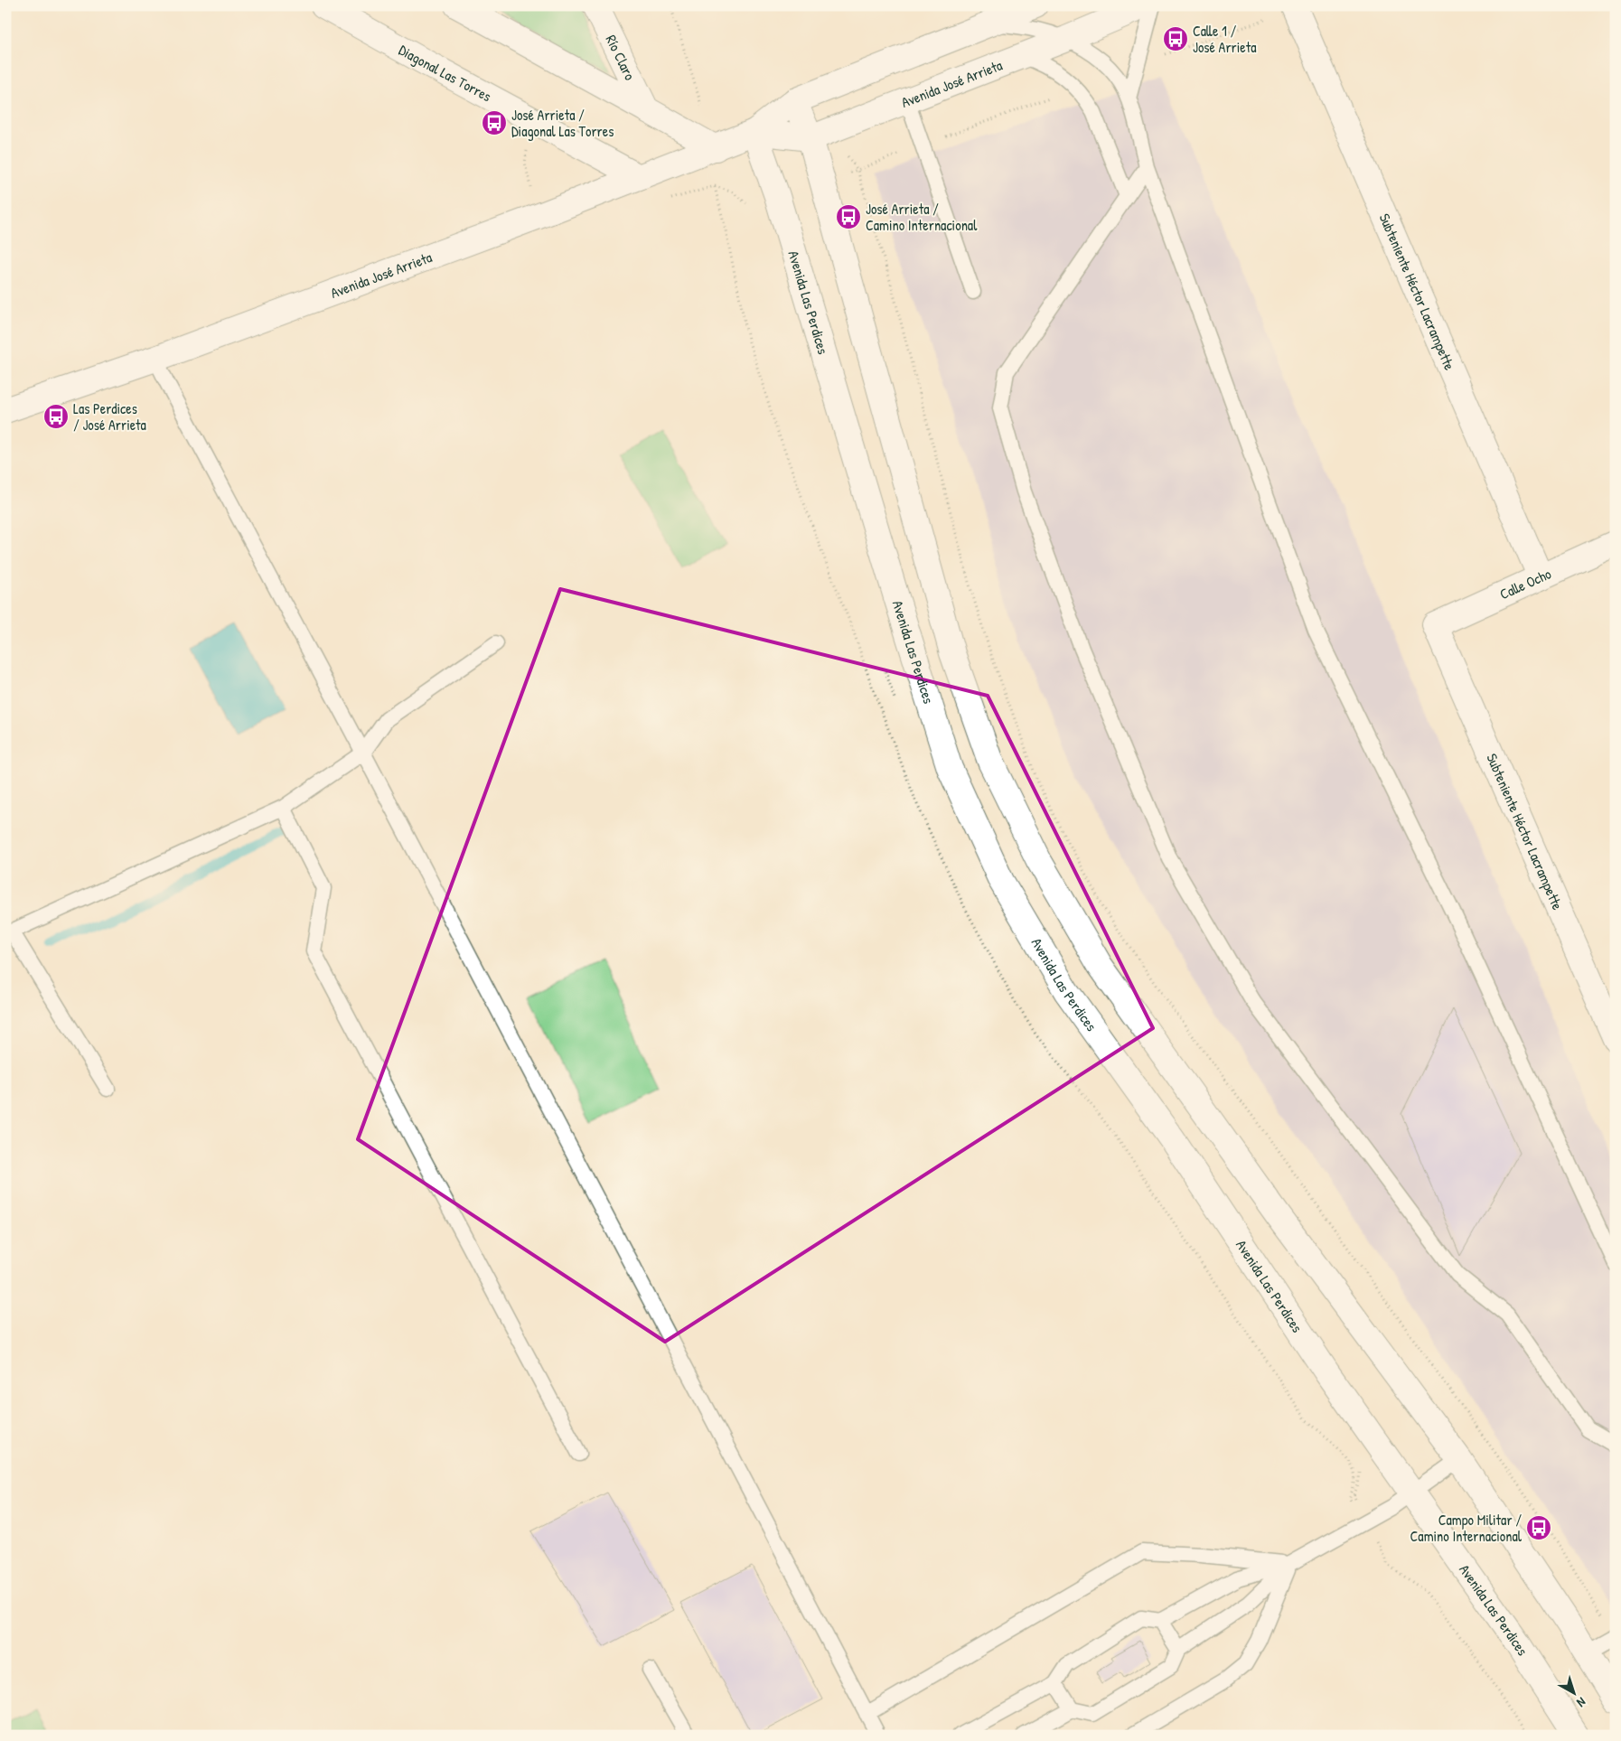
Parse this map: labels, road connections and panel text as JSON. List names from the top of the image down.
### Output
{
  "streets": {
    "main road": [
      "Río Claro",
      "Diagonal Las Torres",
      "Avenida José Arrieta",
      "Subteniente Héctor Lacrampette",
      "Avenida Las Perdices",
      "Calle Ocho"
    ]
  },
  "crossings": [
    ["Diagonal Las Torres", "Avenida José Arrieta"],
    ["Avenida José Arrieta", "Avenida Las Perdices"],
    ["Subteniente Héctor Lacrampette", "Calle Ocho"]
  ],
  "places": {
    "bus stop": [
      "Calle 1 / José Arrieta",
      "José Arrieta / Diagonal Las Torres",
      "José Arrieta / Camino Internacional",
      "Las Perdices / José Arrieta",
      "Campo Militar / Camino Internacional"
    ]
  },
  "north": "bottom right"
}
